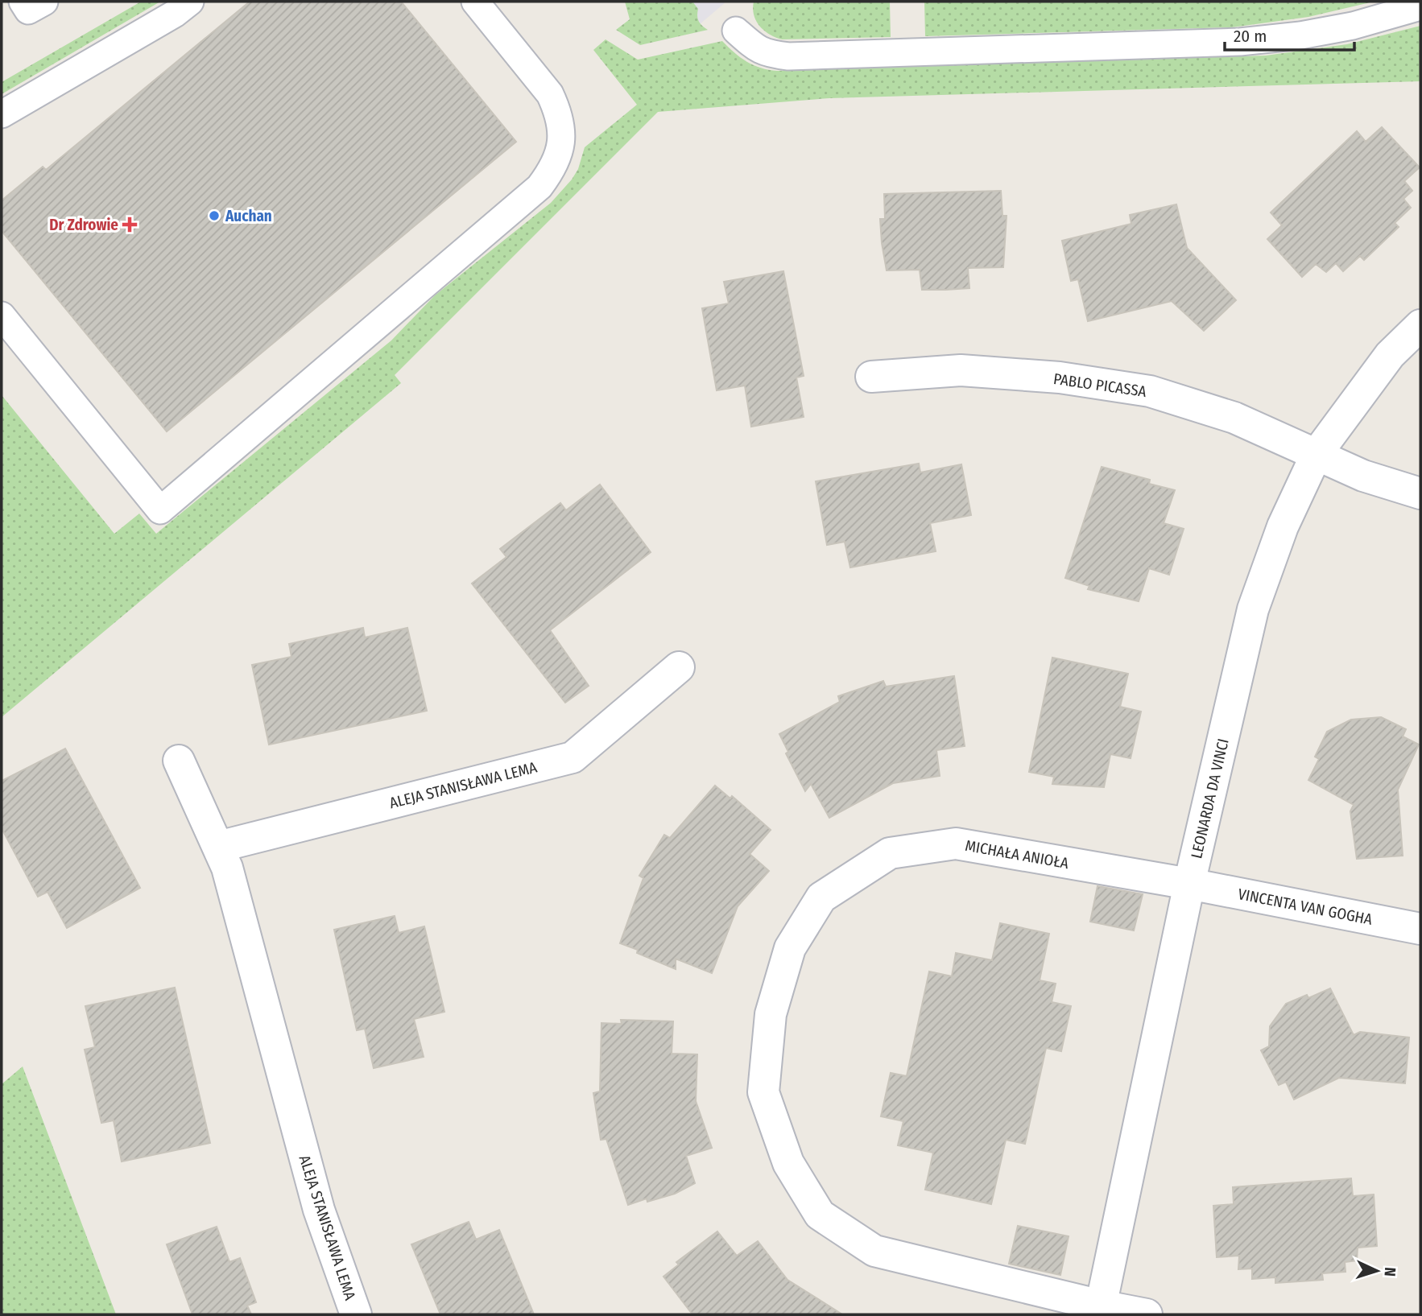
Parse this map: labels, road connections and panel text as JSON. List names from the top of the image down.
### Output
{
  "streets": {
    "street": [
      "PABLO PICASSA",
      "ALEJA STANISŁAWA LEMA",
      "LEONARDA DA VINCI",
      "MICHAŁA ANIOŁA",
      "VINCENTA VAN GOGHA"
    ]
  },
  "crossings": [
    ["PABLO PICASSA", "LEONARDA DA VINCI"],
    ["LEONARDA DA VINCI", "MICHAŁA ANIOŁA"],
    ["LEONARDA DA VINCI", "VINCENTA VAN GOGHA"],
    ["MICHAŁA ANIOŁA", "VINCENTA VAN GOGHA"]
  ],
  "places": {
    "other": ["Auchan"],
    "health": ["Dr Zdrowie"]
  },
  "scale_bar": "20 m",
  "north": "right"
}
